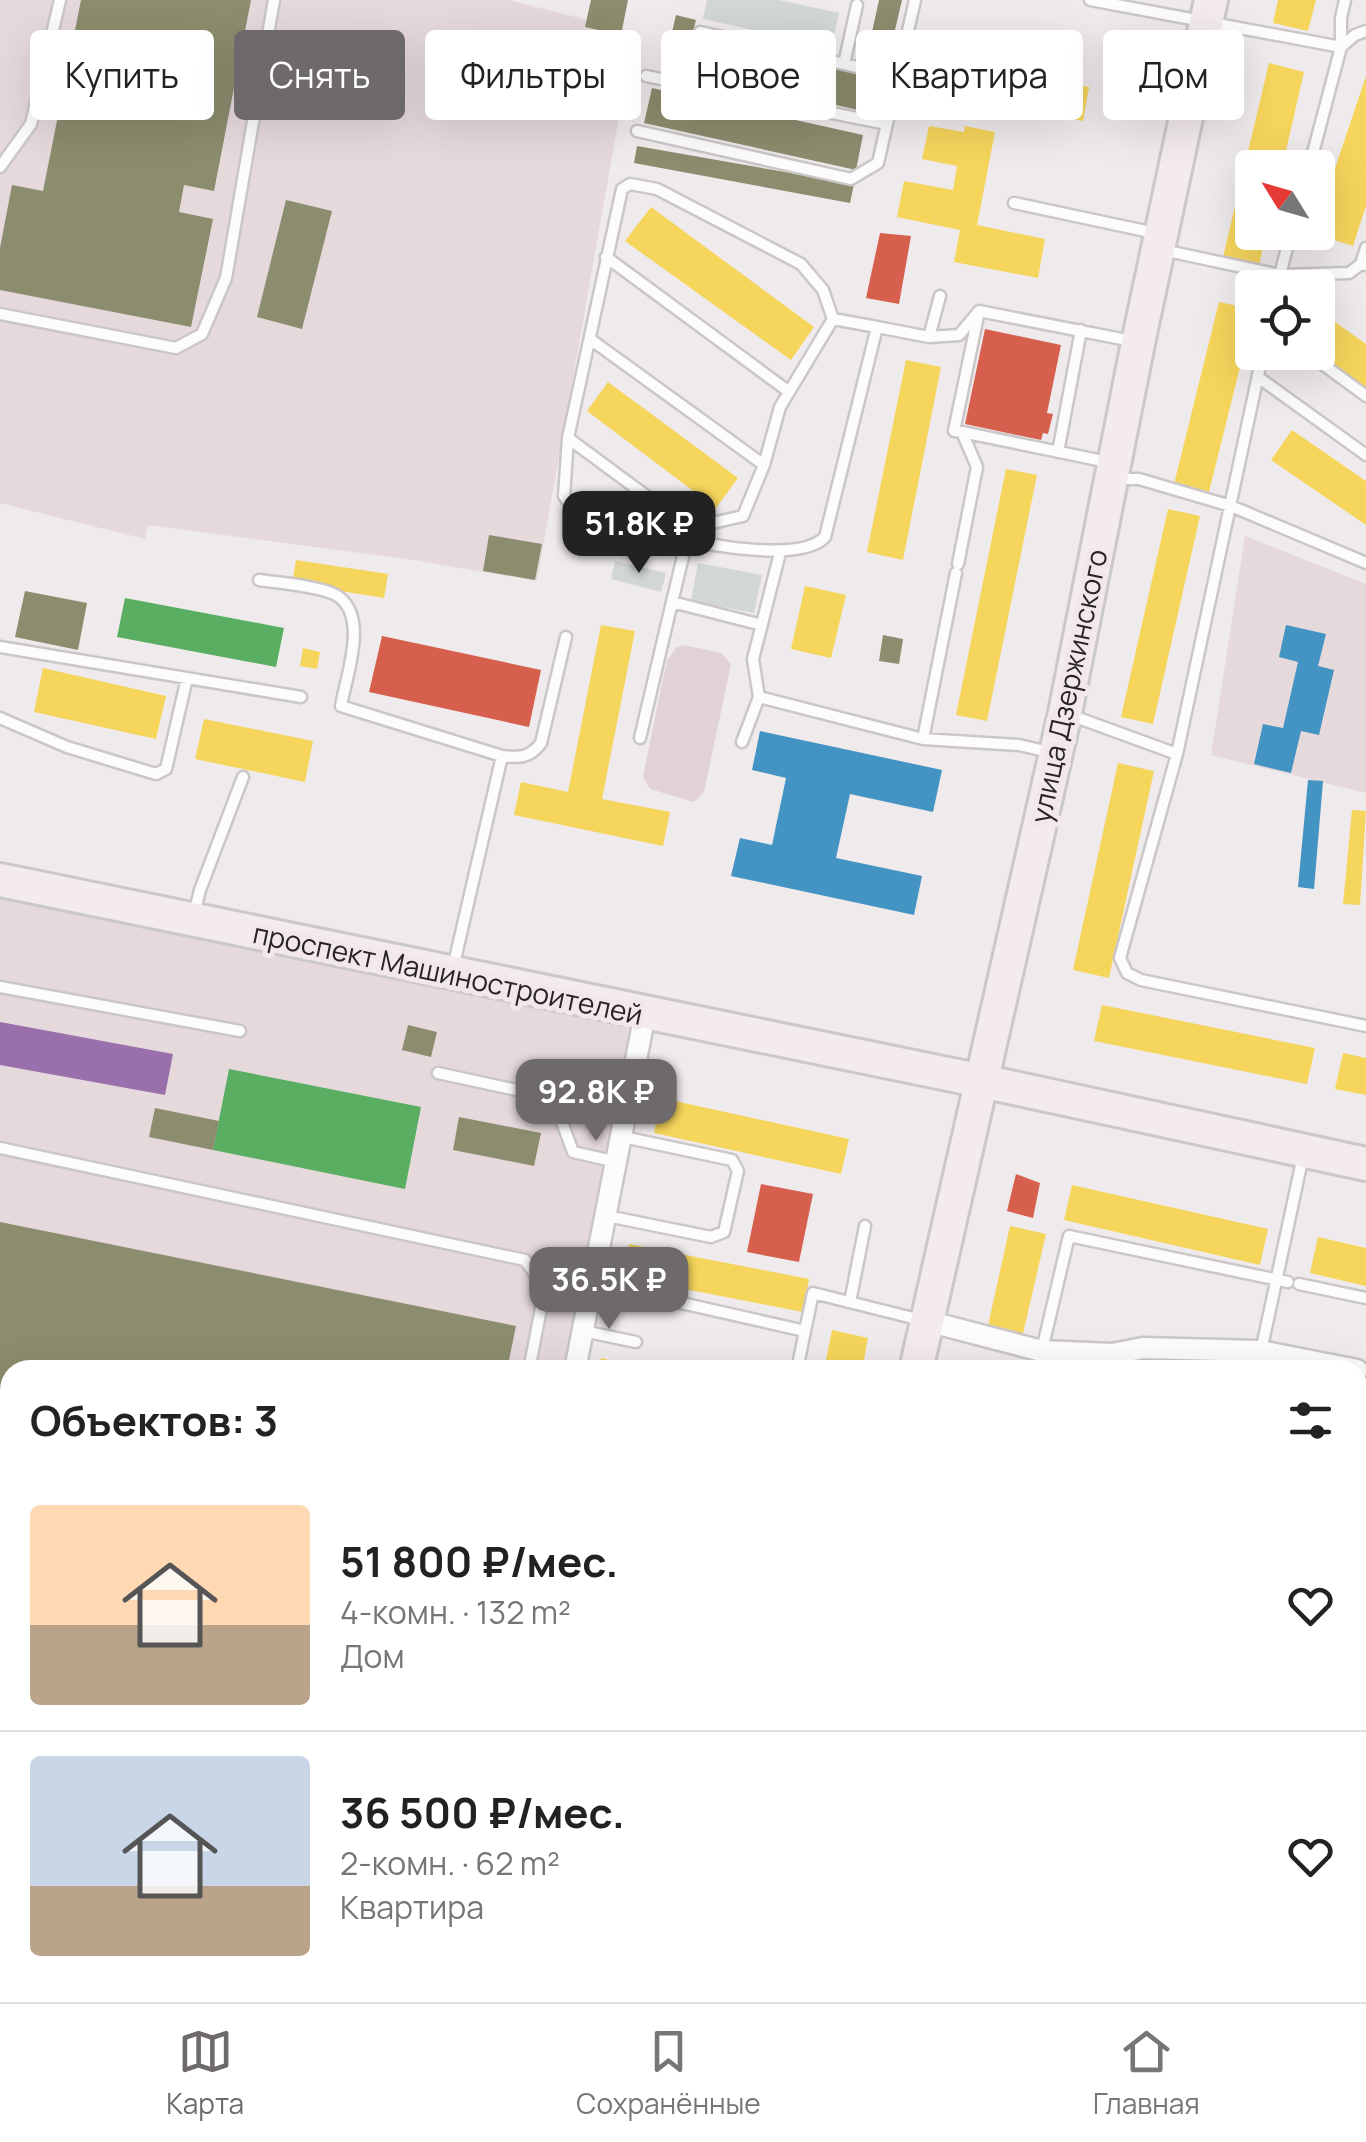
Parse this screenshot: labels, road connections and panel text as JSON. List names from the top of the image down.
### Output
{
  "streets": {
    "main road": ["улица Дзержинского", "проспект Машиностроителей"]
  },
  "crossings": [
    ["улица Дзержинского", "проспект Машиностроителей"]
  ],
  "north": "top left",
  "page": {
    "chip": [
      "Купить",
      "Снять",
      "Фильтры",
      "Новое",
      "Квартира",
      "Дом"
    ],
    "price": ["51.8K ₽", "92.8K ₽", "36.5K ₽"],
    "heading": "Объектов: 3",
    "list": [
      {
        "name": "51 800 ₽/мес.",
        "note": "4-комн. · 132 m² · Дом"
      },
      {
        "name": "36 500 ₽/мес.",
        "note": "2-комн. · 62 m² · Квартира"
      }
    ],
    "tabs": ["Карта", "Сохранённые", "Главная"]
  }
}
